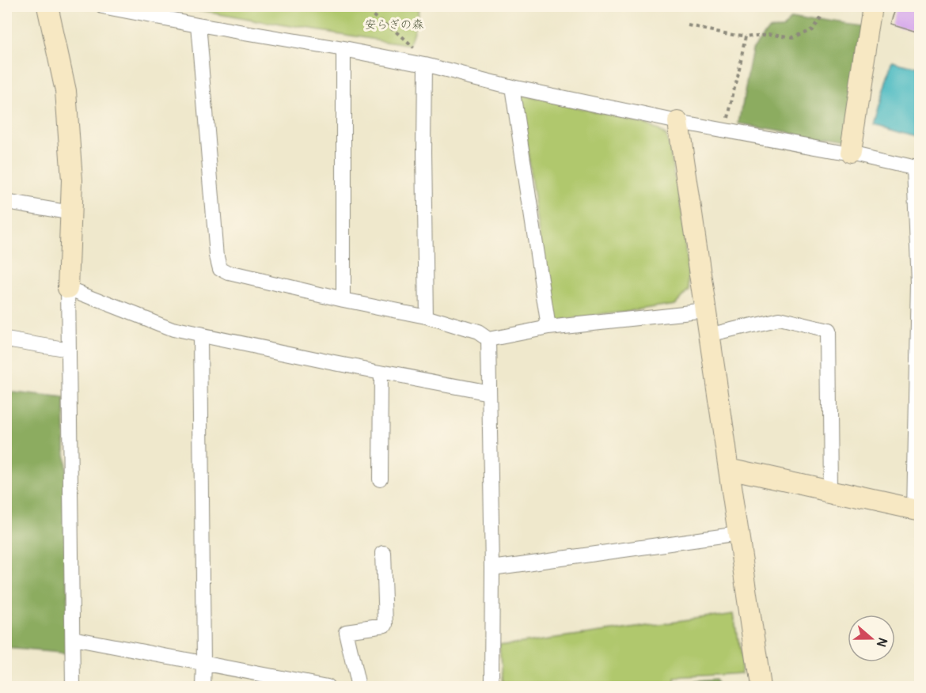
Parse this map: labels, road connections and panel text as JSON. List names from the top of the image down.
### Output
{
  "parks": ["安らぎの森"],
  "north": "right"
}
